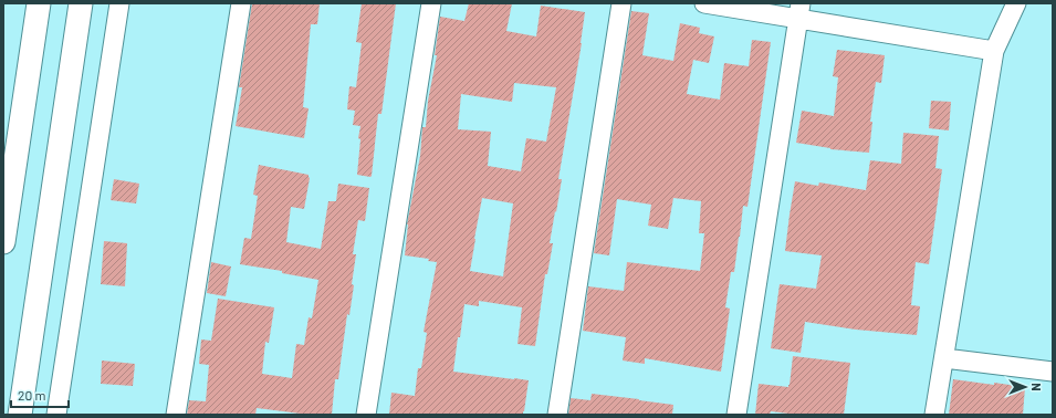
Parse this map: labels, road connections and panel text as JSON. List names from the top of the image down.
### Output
{
  "scale_bar": "20 m",
  "north": "right"
}
